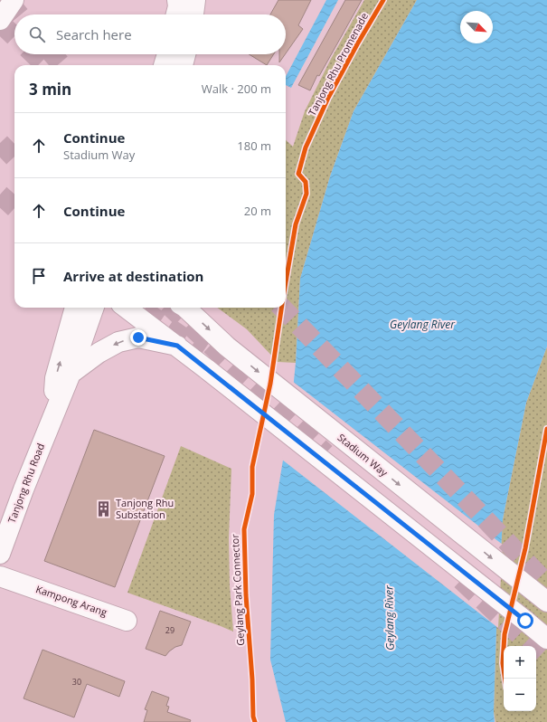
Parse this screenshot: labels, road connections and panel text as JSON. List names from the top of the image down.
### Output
{
  "streets": {
    "street": ["Stadium Way", "Tanjong Rhu Road", "Kampong Arang"],
    "cycle path": ["Tanjong Rhu Promenade", "Geylang Park Connector"]
  },
  "water": ["Geylang River"],
  "places": {
    "building": ["Tanjong Rhu Substation"]
  },
  "house_numbers": ["29", "30"],
  "north": "bottom right",
  "page": {
    "search": "Search here",
    "heading": ["3 min", "Walk · 200 m"],
    "list": [
      ["Continue", "Stadium Way", "180 m"],
      ["Continue", "20 m"],
      "Arrive at destination"
    ],
    "map_buttons": ["+", "−"]
  }
}
